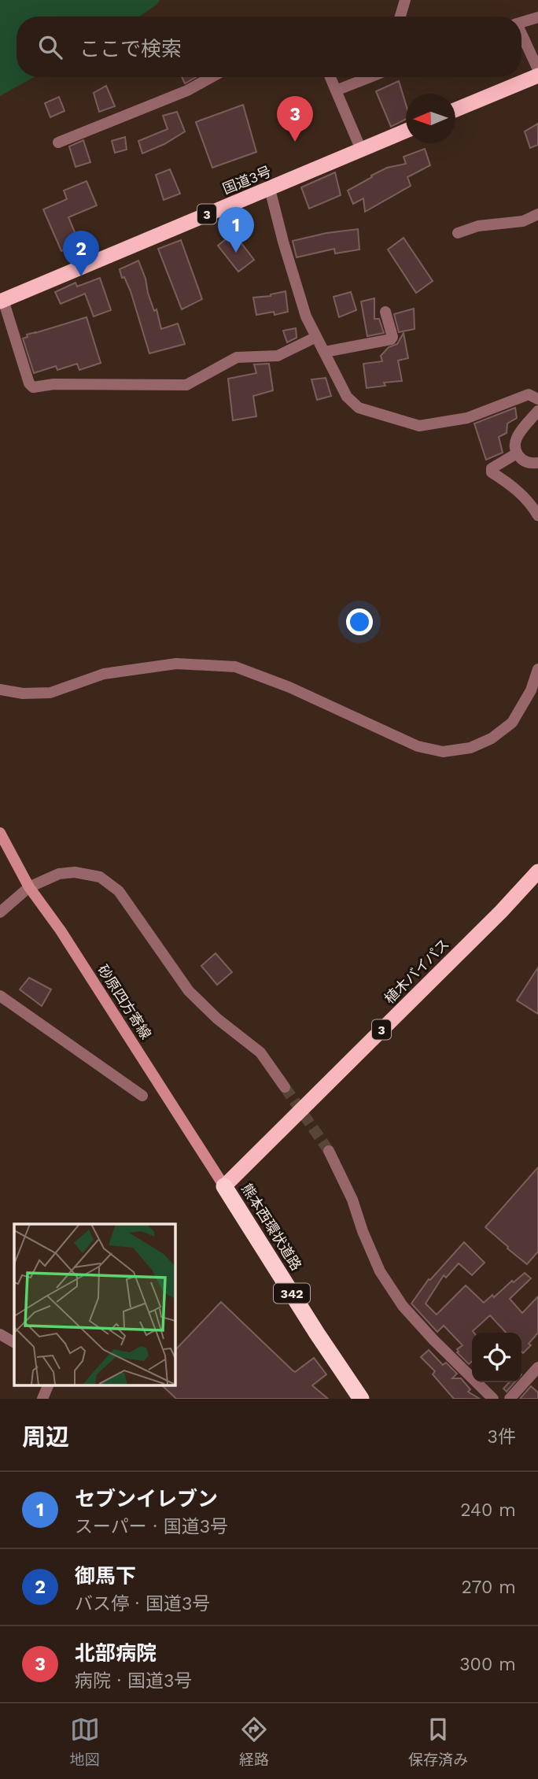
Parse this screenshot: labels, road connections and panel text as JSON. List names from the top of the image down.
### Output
{
  "streets": {
    "highway": [
      "国道3号",
      "3",
      "植木バイパス",
      "熊本西環状道路",
      "342"
    ],
    "main road": ["砂原四方寄線"]
  },
  "crossings": [
    ["植木バイパス", "砂原四方寄線"],
    ["植木バイパス", "熊本西環状道路"],
    ["砂原四方寄線", "熊本西環状道路"]
  ],
  "north": "left",
  "page": {
    "search": "ここで検索",
    "pins": ["3", "1", "2"],
    "heading": ["周辺", "3件"],
    "list": [
      {
        "mark": "1",
        "name": "セブンイレブン",
        "note": "スーパー · 国道3号",
        "value": "240 m"
      },
      {
        "mark": "2",
        "name": "御馬下",
        "note": "バス停 · 国道3号",
        "value": "270 m"
      },
      {
        "mark": "3",
        "name": "北部病院",
        "note": "病院 · 国道3号",
        "value": "300 m"
      }
    ],
    "nav": ["地図", "経路", "保存済み"]
  }
}
